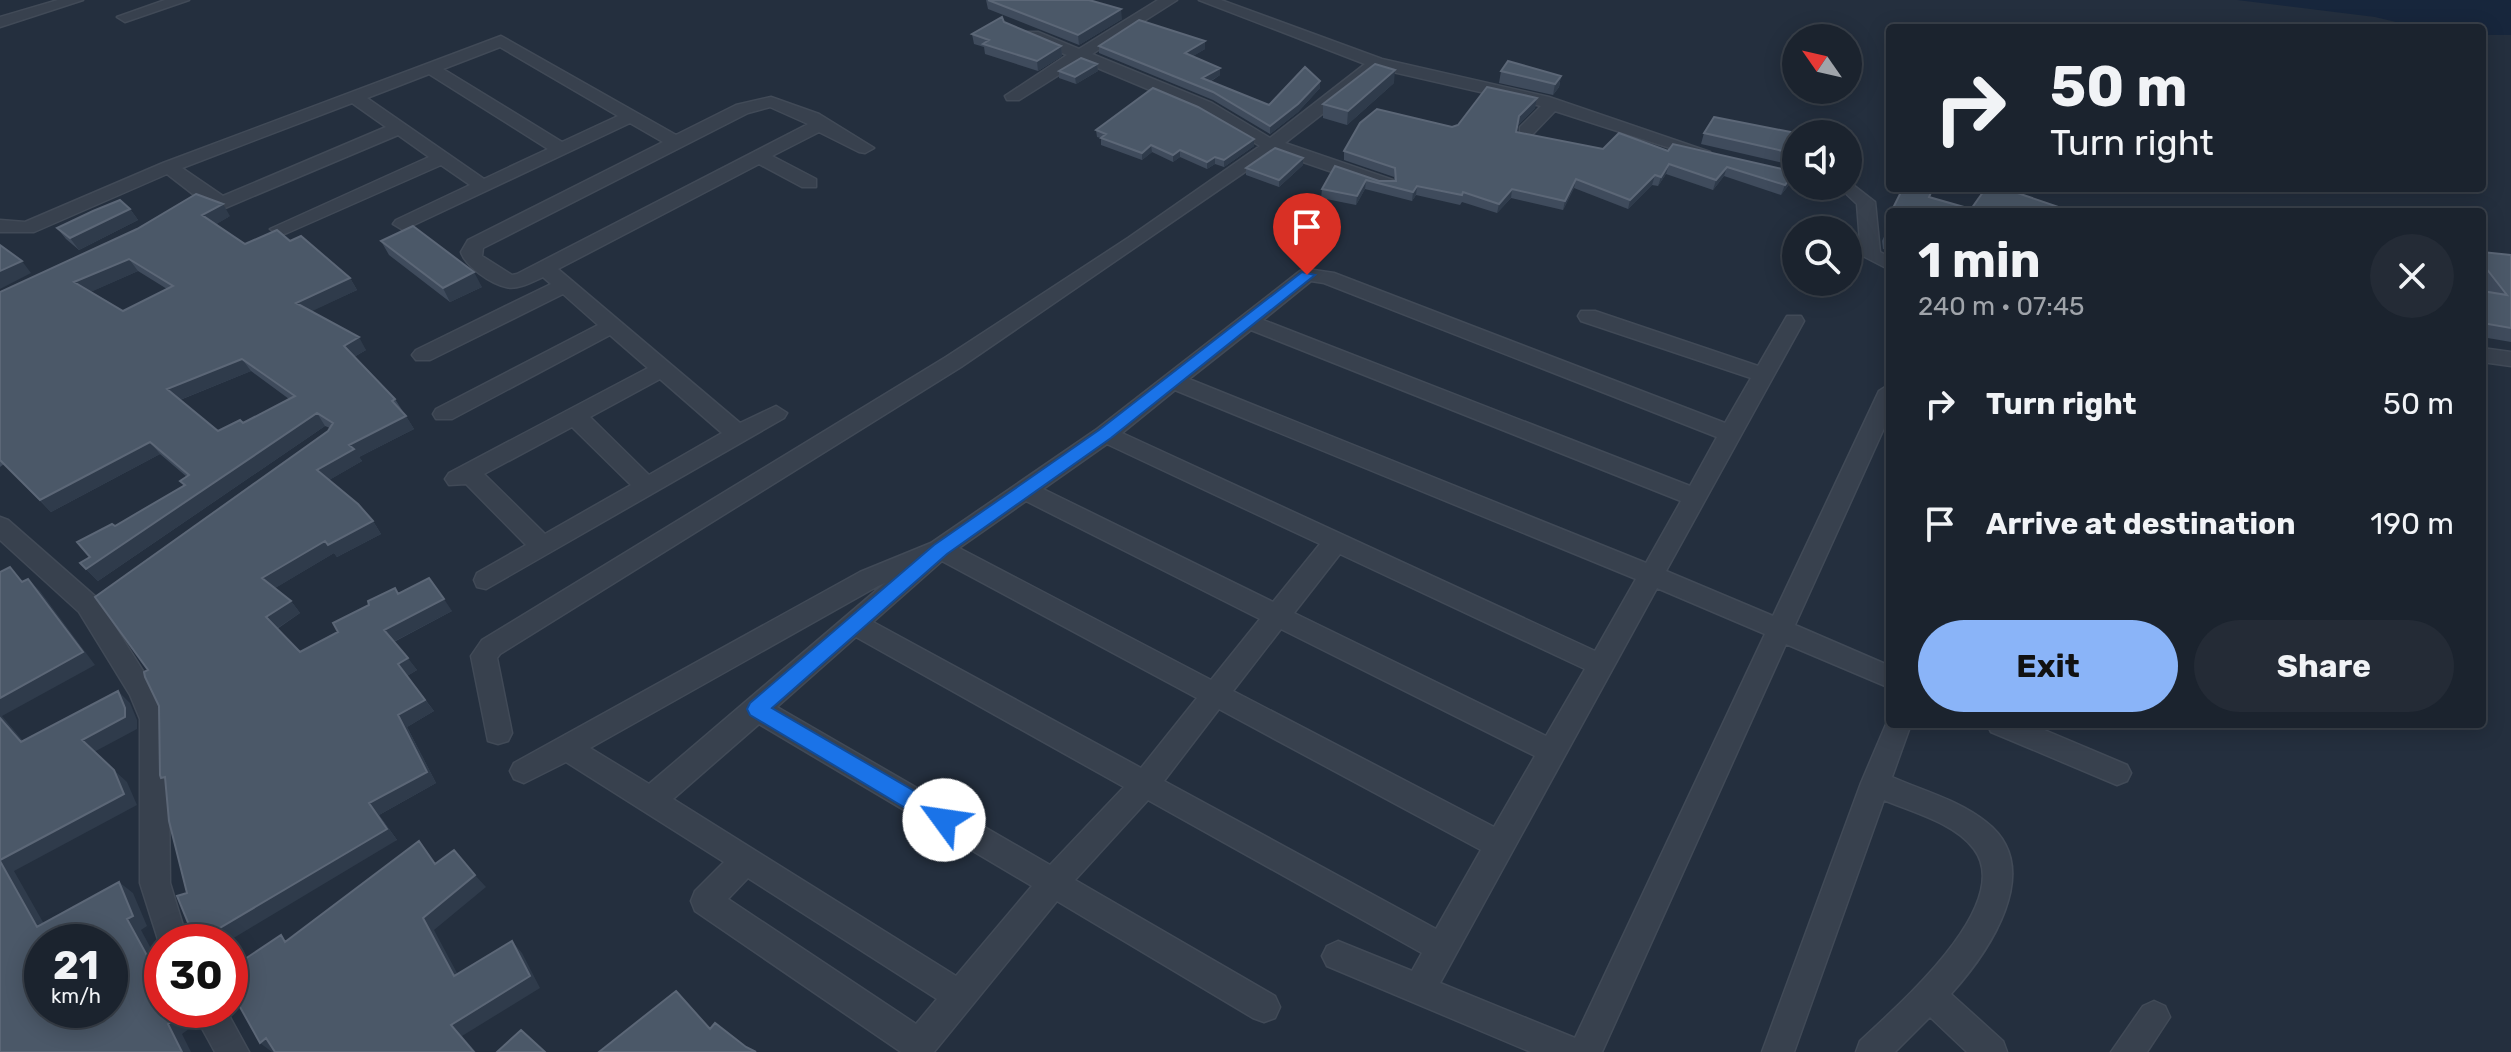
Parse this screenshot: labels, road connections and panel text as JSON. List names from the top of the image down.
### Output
{
  "north": "top left",
  "page": {
    "turn": ["50 m", "Turn right"],
    "heading": ["1 min", "240 m · 07:45"],
    "list": [
      {
        "name": "Turn right",
        "value": "50 m"
      },
      {
        "name": "Arrive at destination",
        "value": "190 m"
      }
    ],
    "buttons": ["Exit", "Share"],
    "speed": "21 km/h",
    "limit": "30"
  }
}
